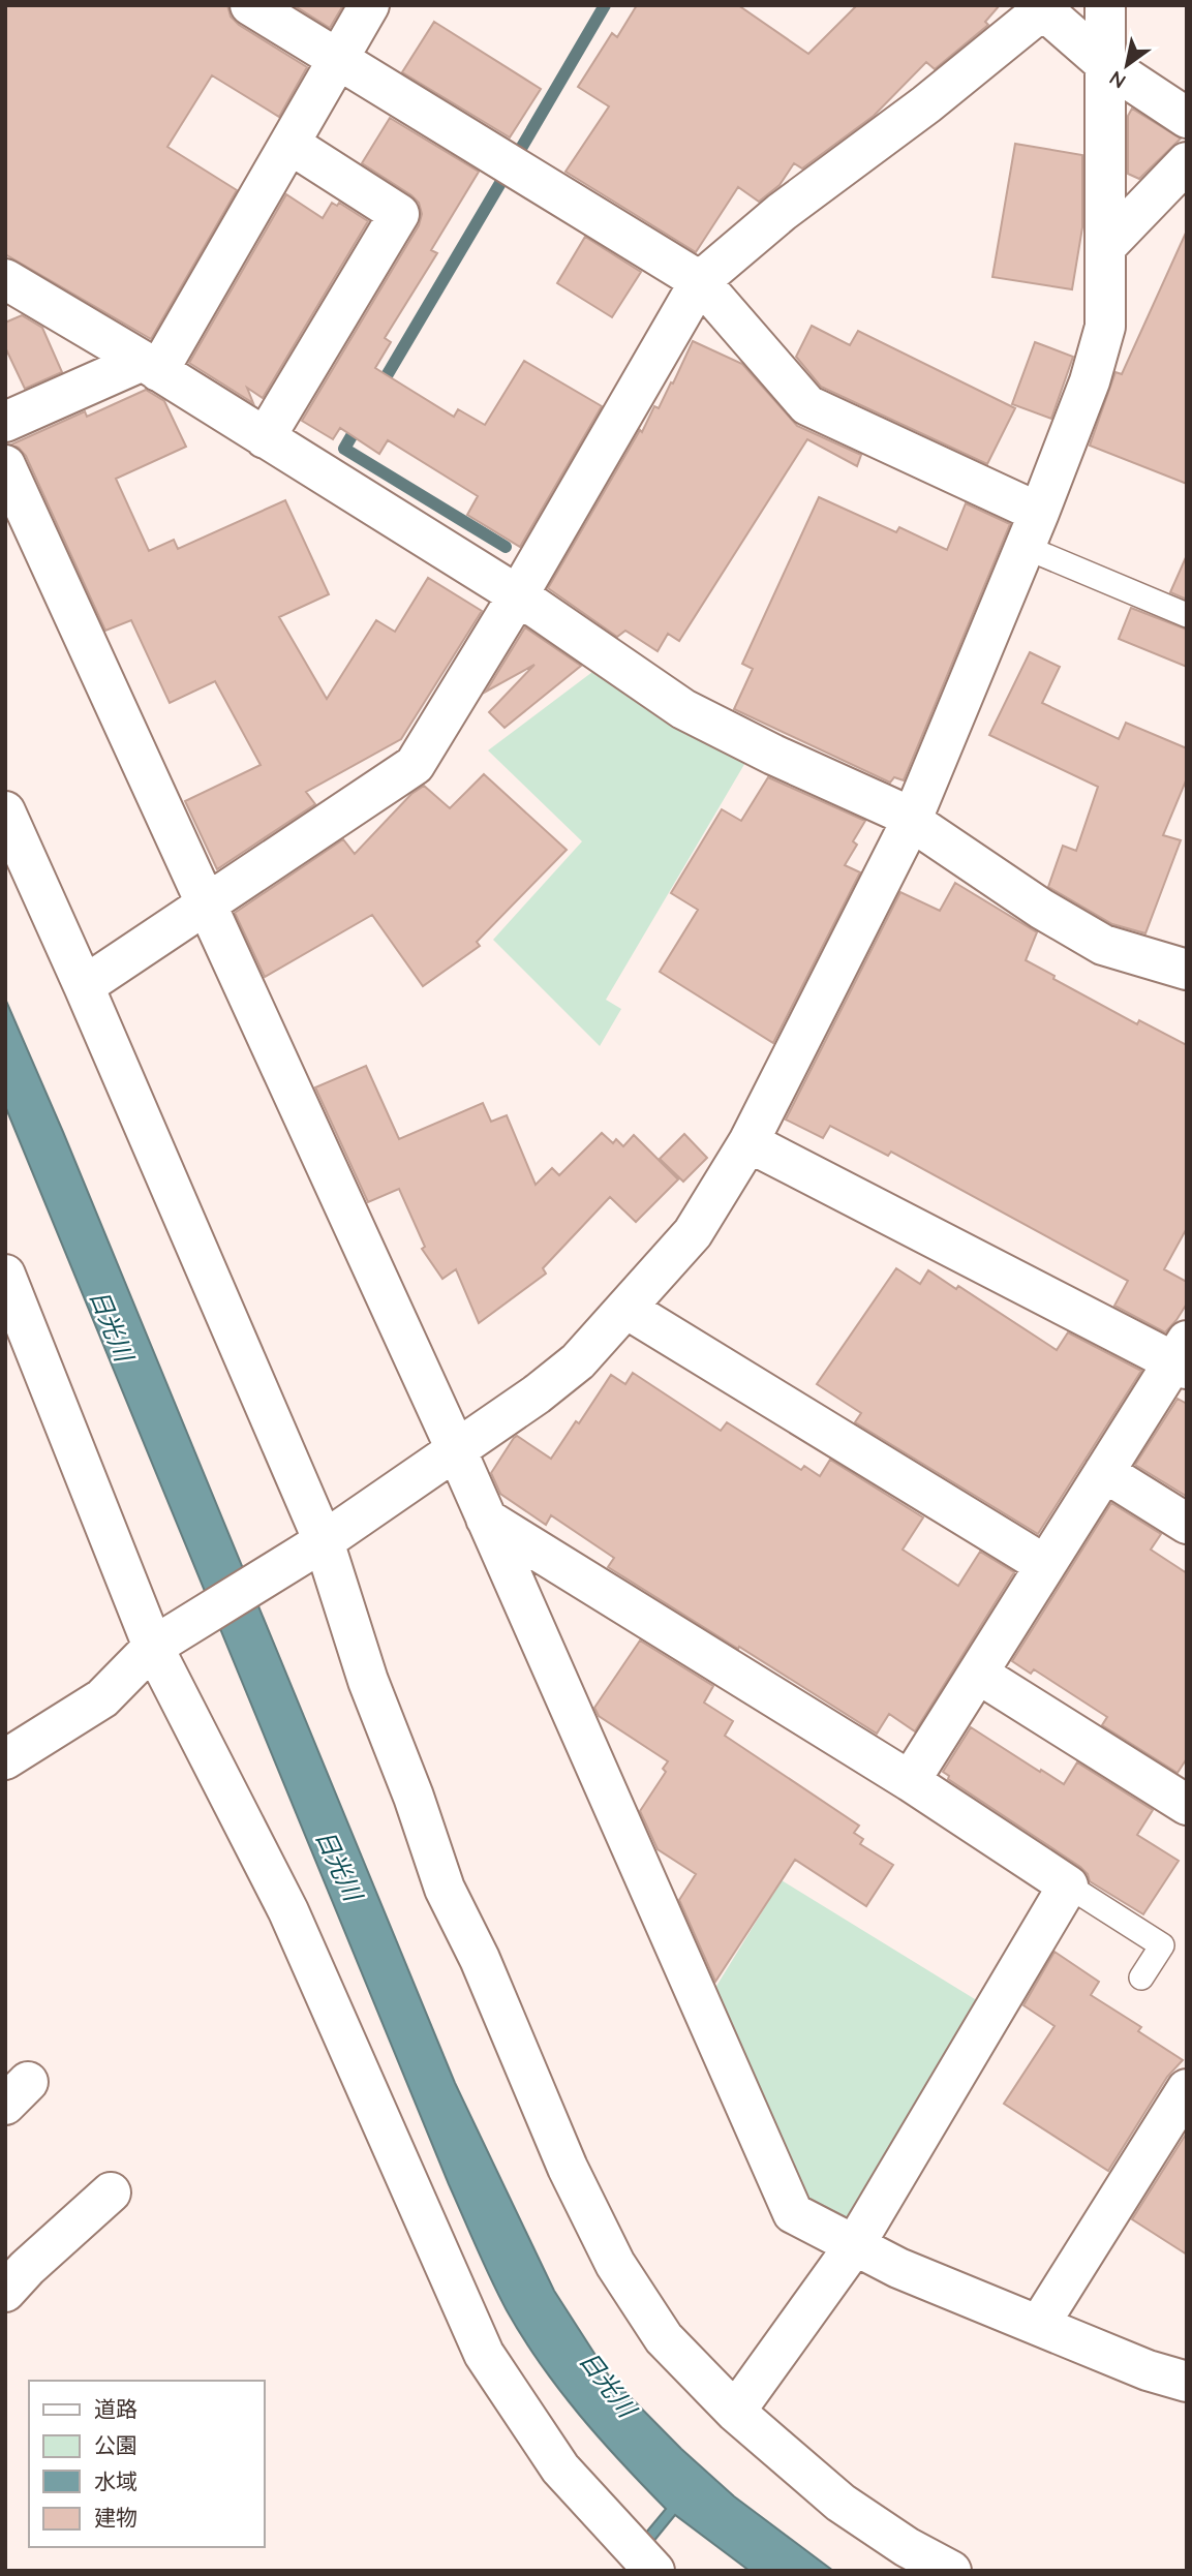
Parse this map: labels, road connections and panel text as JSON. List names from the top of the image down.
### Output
{
  "water": ["日光川"],
  "legend": [
    "道路",
    "公園",
    "水域",
    "建物"
  ],
  "north": "bottom left"
}
